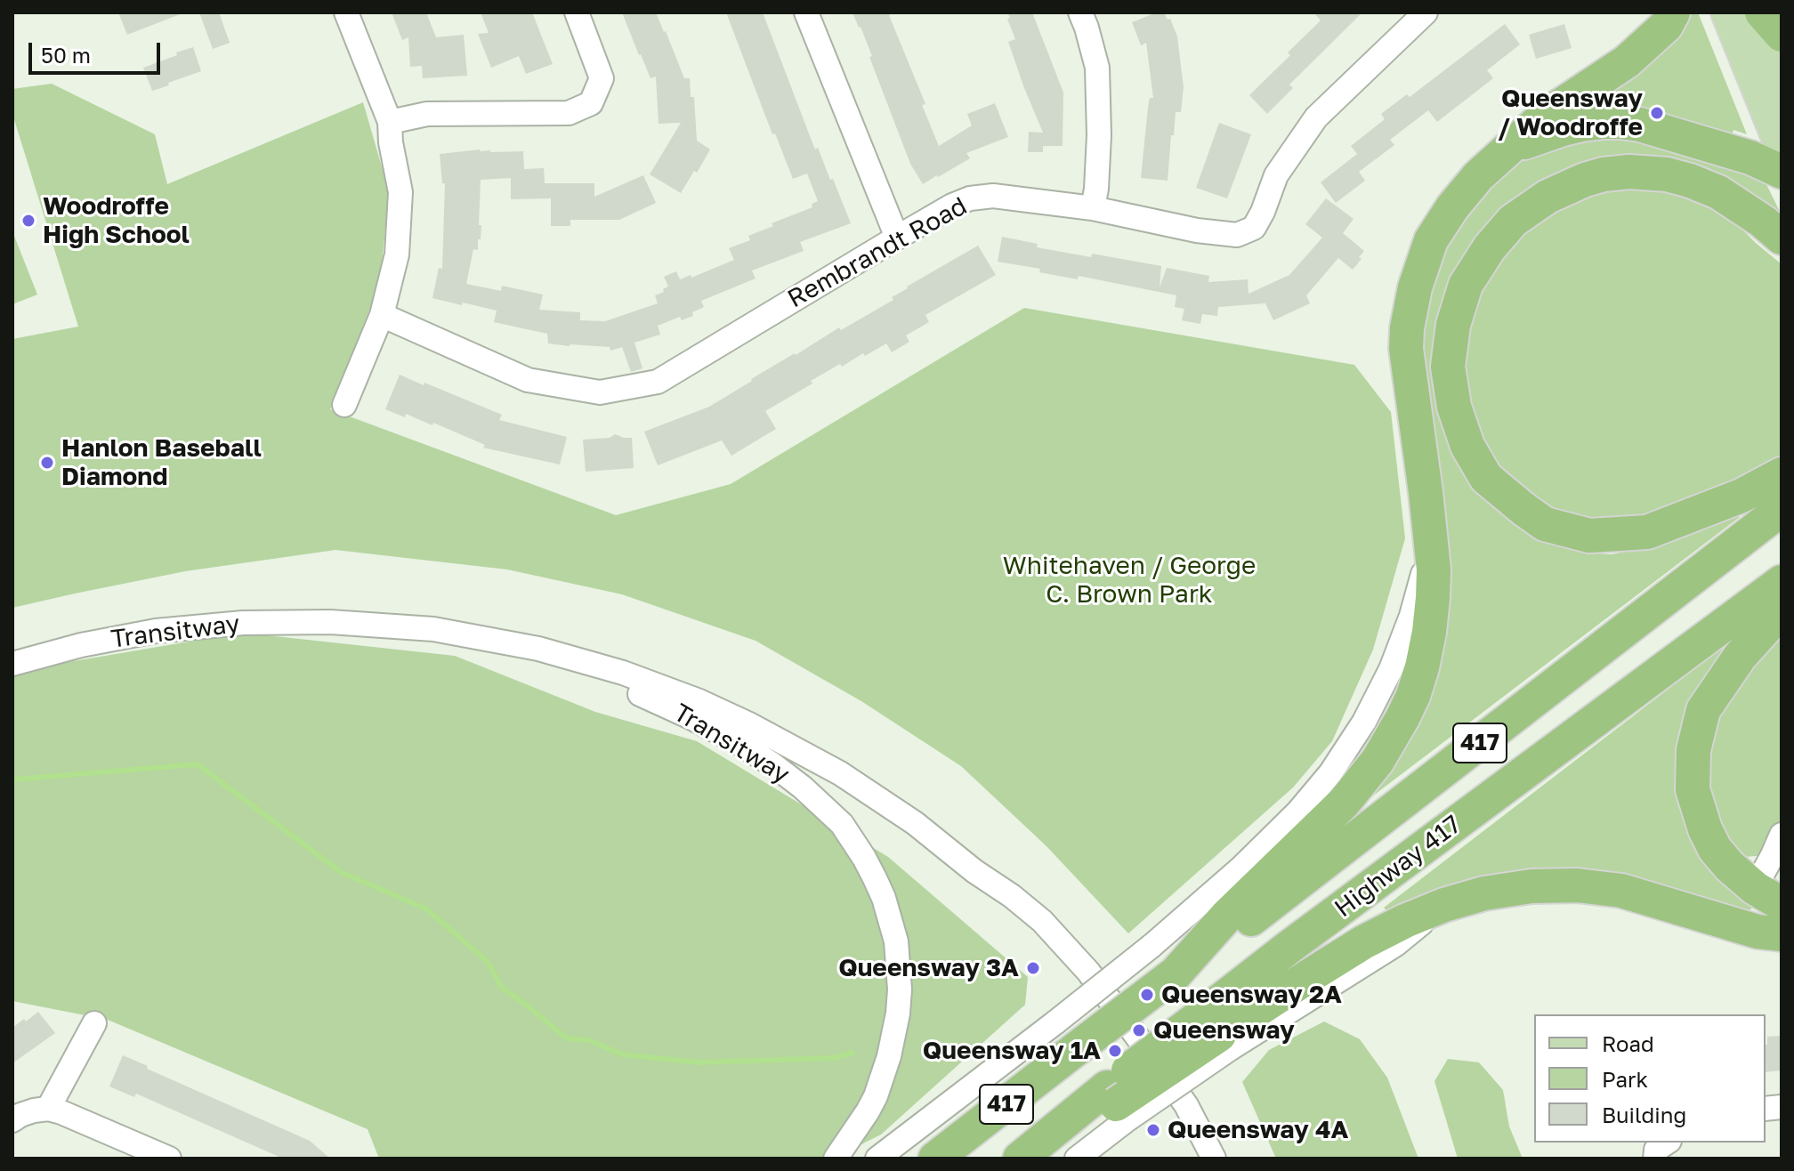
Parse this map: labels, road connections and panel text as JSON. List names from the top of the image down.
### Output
{
  "streets": {
    "highway": ["417", "Highway 417"],
    "street": ["Rembrandt Road", "Transitway"]
  },
  "parks": ["Whitehaven / George C. Brown Park"],
  "places": [
    "Queensway / Woodroffe",
    "Woodroffe High School",
    "Hanlon Baseball Diamond",
    "Queensway 3A",
    "Queensway 2A",
    "Queensway",
    "Queensway 1A",
    "Queensway 4A"
  ],
  "legend": ["Road", "Park", "Building"],
  "scale_bar": "50 m"
}
